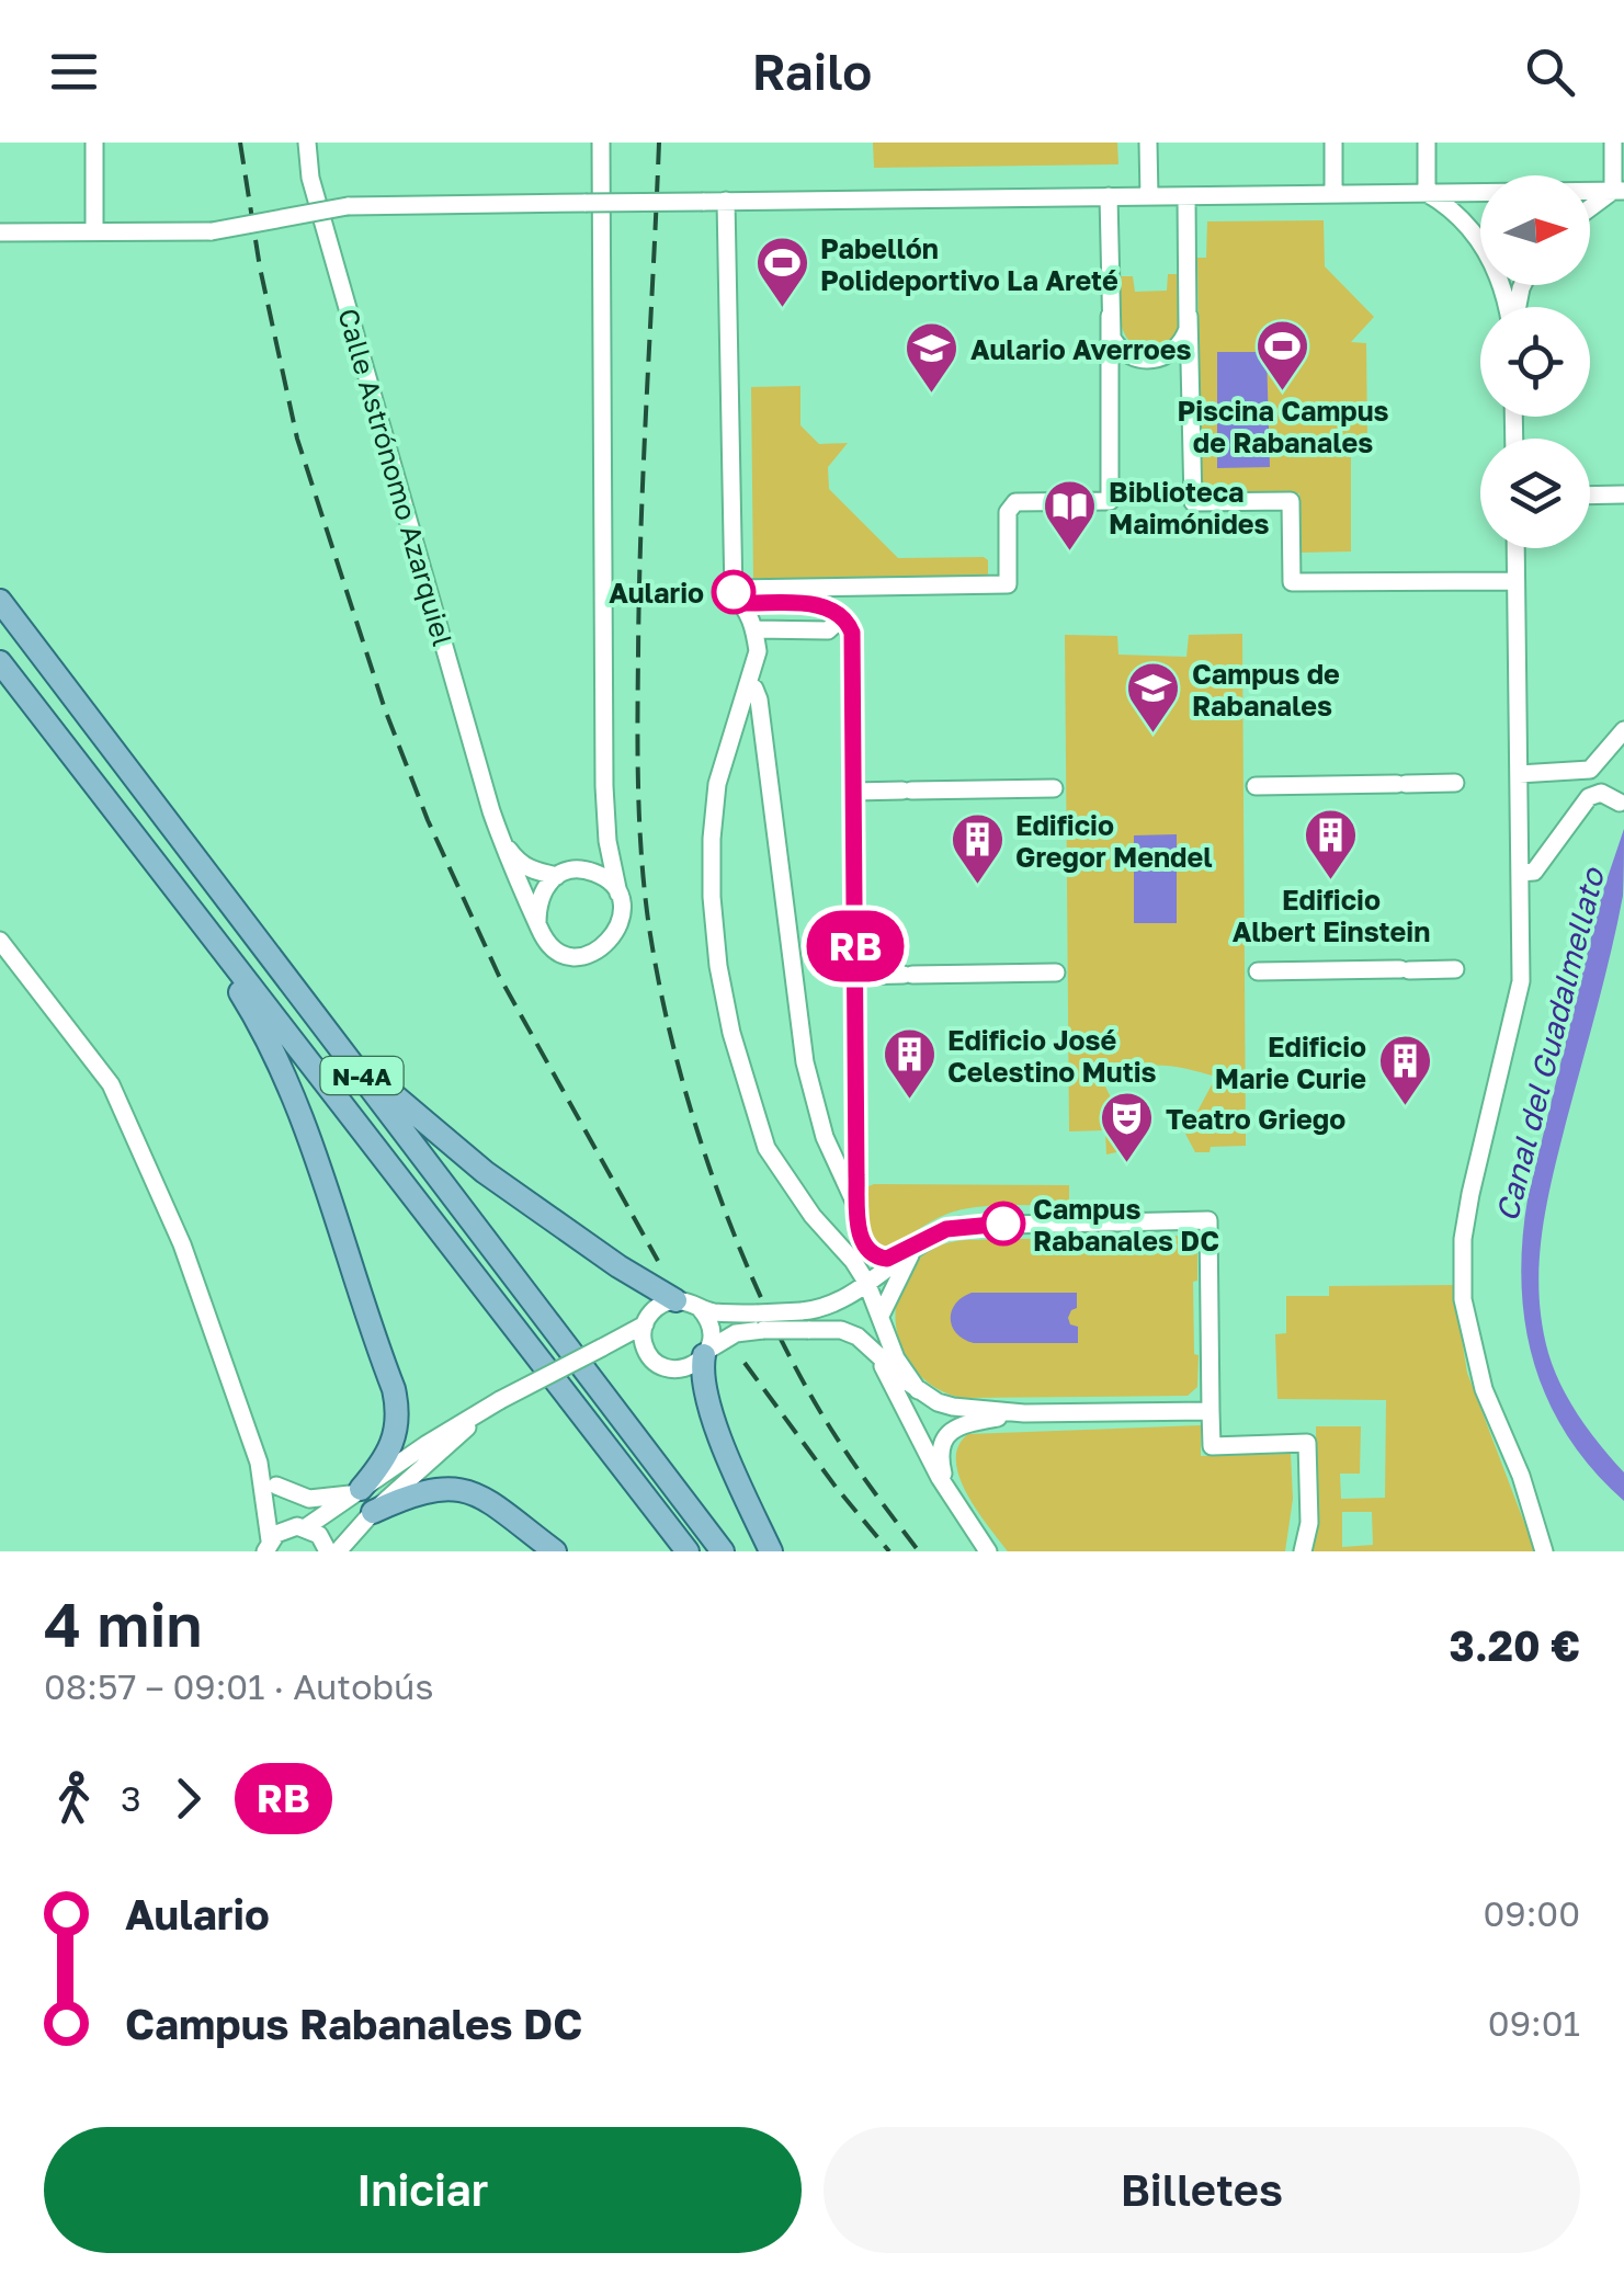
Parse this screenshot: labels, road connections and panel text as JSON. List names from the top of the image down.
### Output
{
  "streets": {
    "main road": ["N-4A"],
    "street": ["Calle Astrónomo Azarquiel"]
  },
  "water": ["Canal del Guadalmellato"],
  "places": {
    "sports": ["Pabellón Polideportivo La Areté", "Piscina Campus de Rabanales"],
    "school or university": ["Aulario Averroes", "Campus de Rabanales"],
    "library": ["Biblioteca Maimónides"],
    "other": ["Aulario", "Campus Rabanales DC"],
    "building": [
      "Edificio Albert Einstein",
      "Edificio Gregor Mendel",
      "Edificio José Celestino Mutis",
      "Edificio Marie Curie"
    ],
    "theatre": ["Teatro Griego"]
  },
  "lines": ["bus line RB"],
  "north": "right",
  "page": {
    "header": "Railo",
    "on_map": "RB",
    "heading": ["4 min", "08:57 – 09:01 · Autobús", "3.20 €"],
    "legs": ["3", "RB"],
    "list": [
      {
        "name": "Aulario",
        "value": "09:00"
      },
      {
        "name": "Campus Rabanales DC",
        "value": "09:01"
      }
    ],
    "buttons": ["Iniciar", "Billetes"]
  }
}
